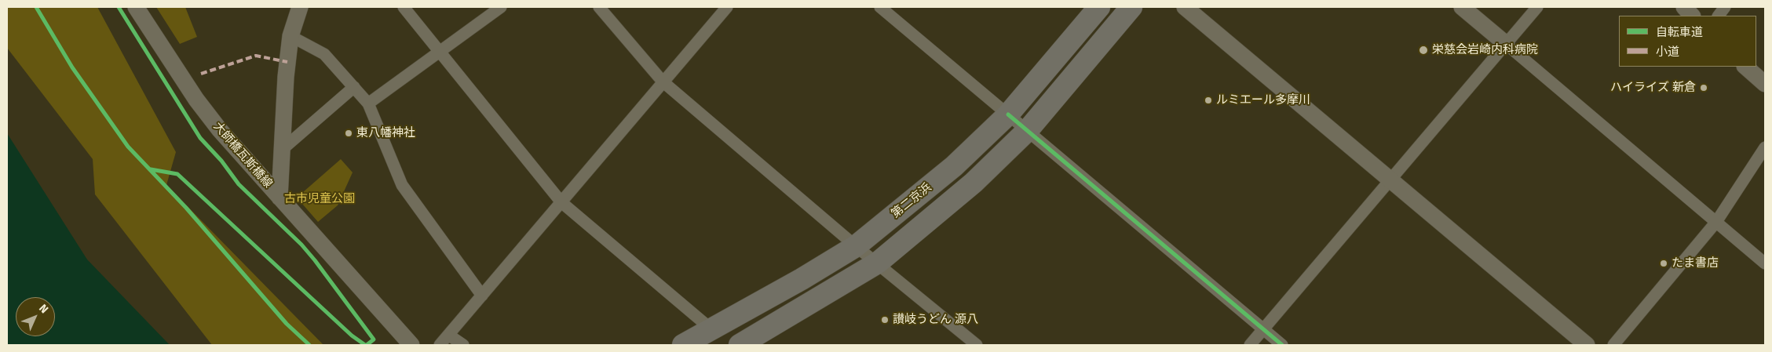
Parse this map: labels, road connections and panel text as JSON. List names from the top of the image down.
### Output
{
  "streets": {
    "highway": ["第二京浜"],
    "street": ["大師橋瓦斯橋線"]
  },
  "parks": ["古市児童公園"],
  "places": [
    "栄慈会岩崎内科病院",
    "ハイライズ 新倉",
    "ルミエール多摩川",
    "東八幡神社",
    "たま書店",
    "讃岐うどん 源八"
  ],
  "legend": ["自転車道", "小道"],
  "north": "top right"
}
